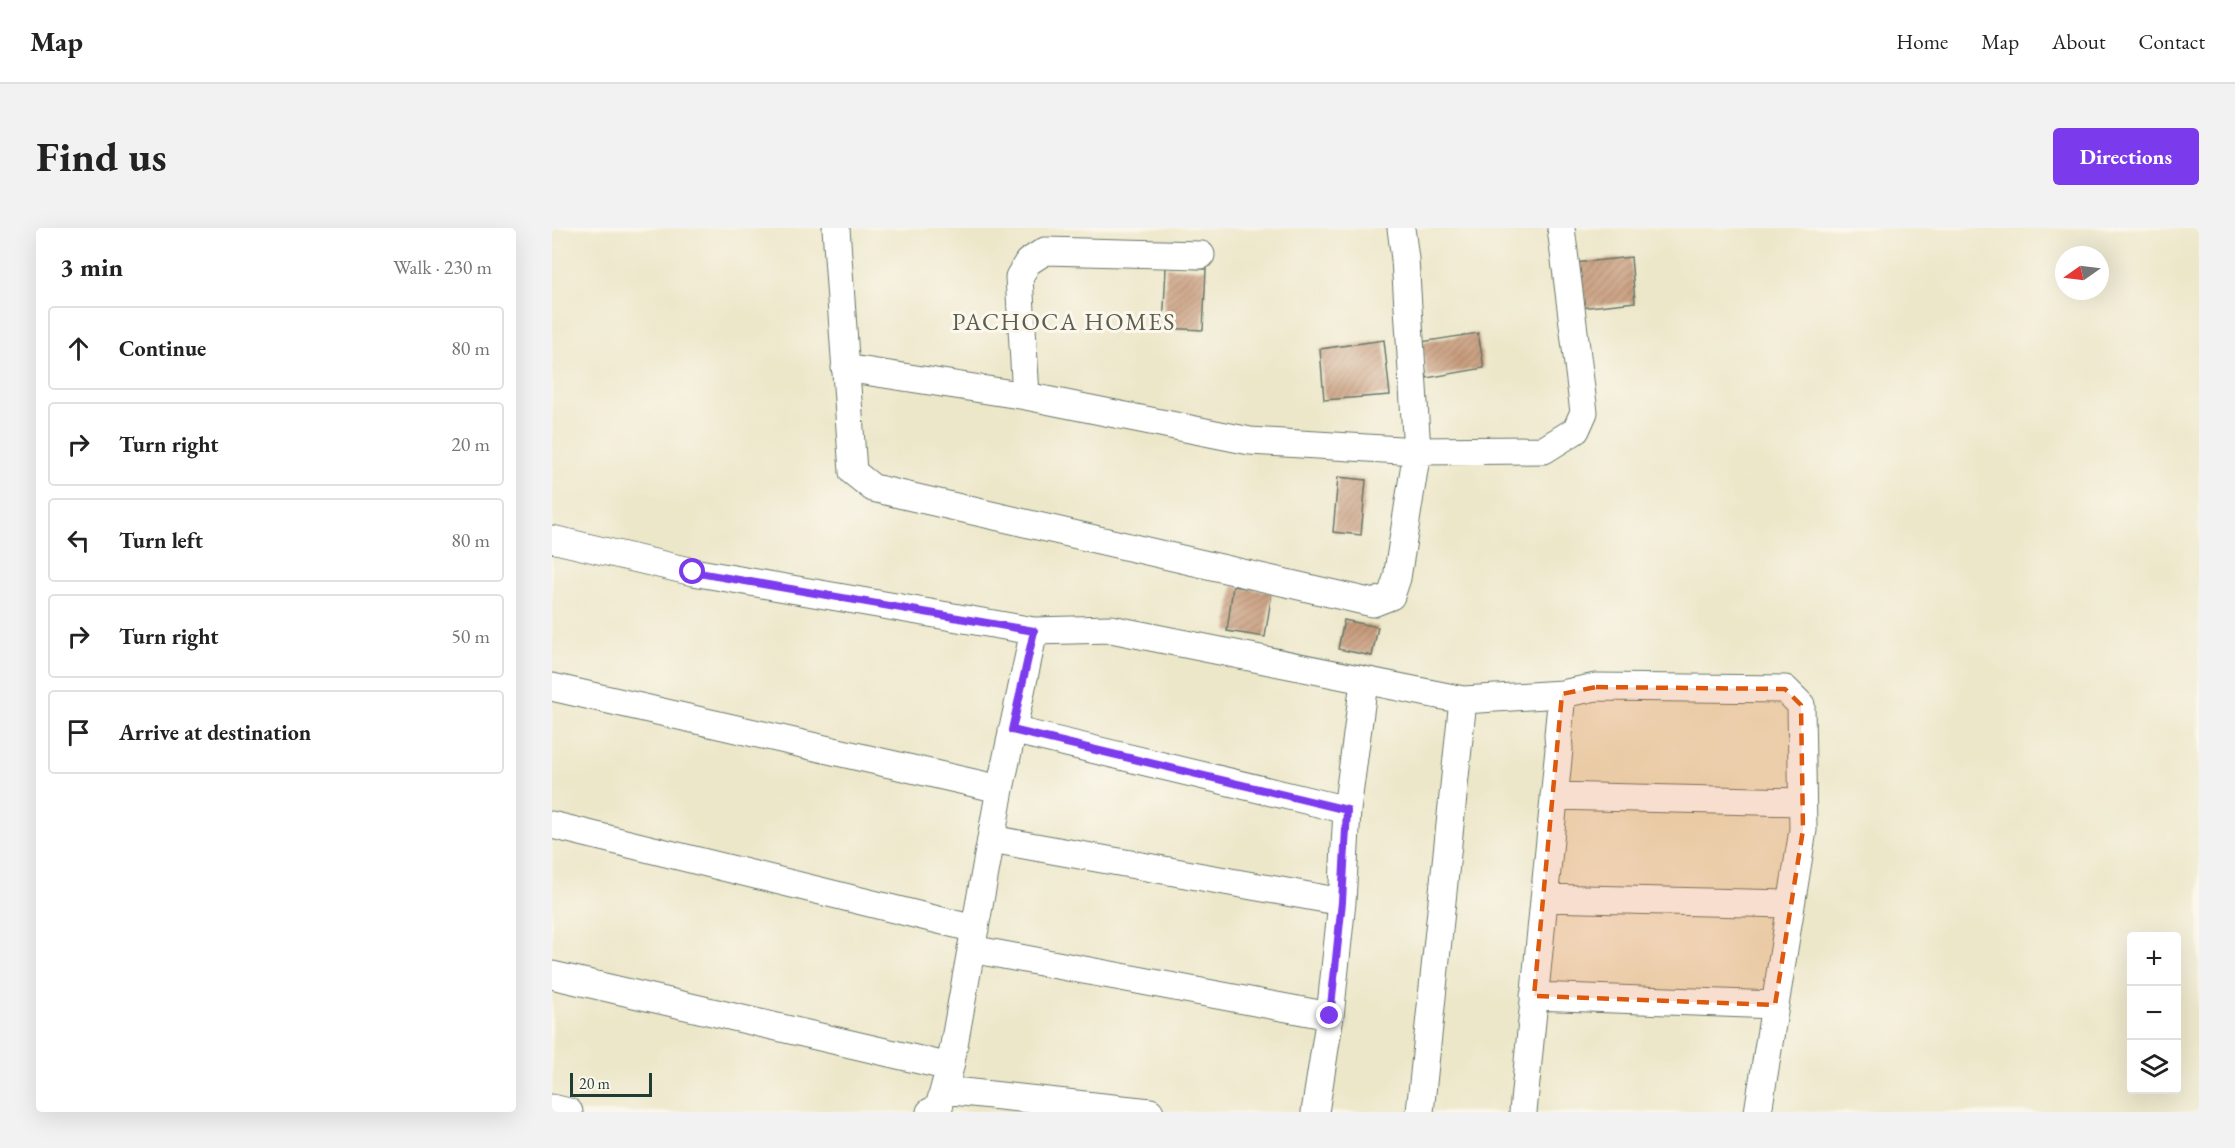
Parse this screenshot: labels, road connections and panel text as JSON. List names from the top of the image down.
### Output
{
  "districts": ["PACHOCA HOMES"],
  "scale_bar": "20 m",
  "north": "left",
  "page": {
    "header": "Map",
    "nav": [
      "Home",
      "Map",
      "About",
      "Contact"
    ],
    "buttons": "Directions",
    "title": "Find us",
    "heading": ["3 min", "Walk · 230 m"],
    "list": [
      ["Continue", "80 m"],
      ["Turn right", "20 m"],
      ["Turn left", "80 m"],
      ["Turn right", "50 m"],
      "Arrive at destination"
    ],
    "map_buttons": ["+", "−"],
    "scale": "20 m"
  }
}
